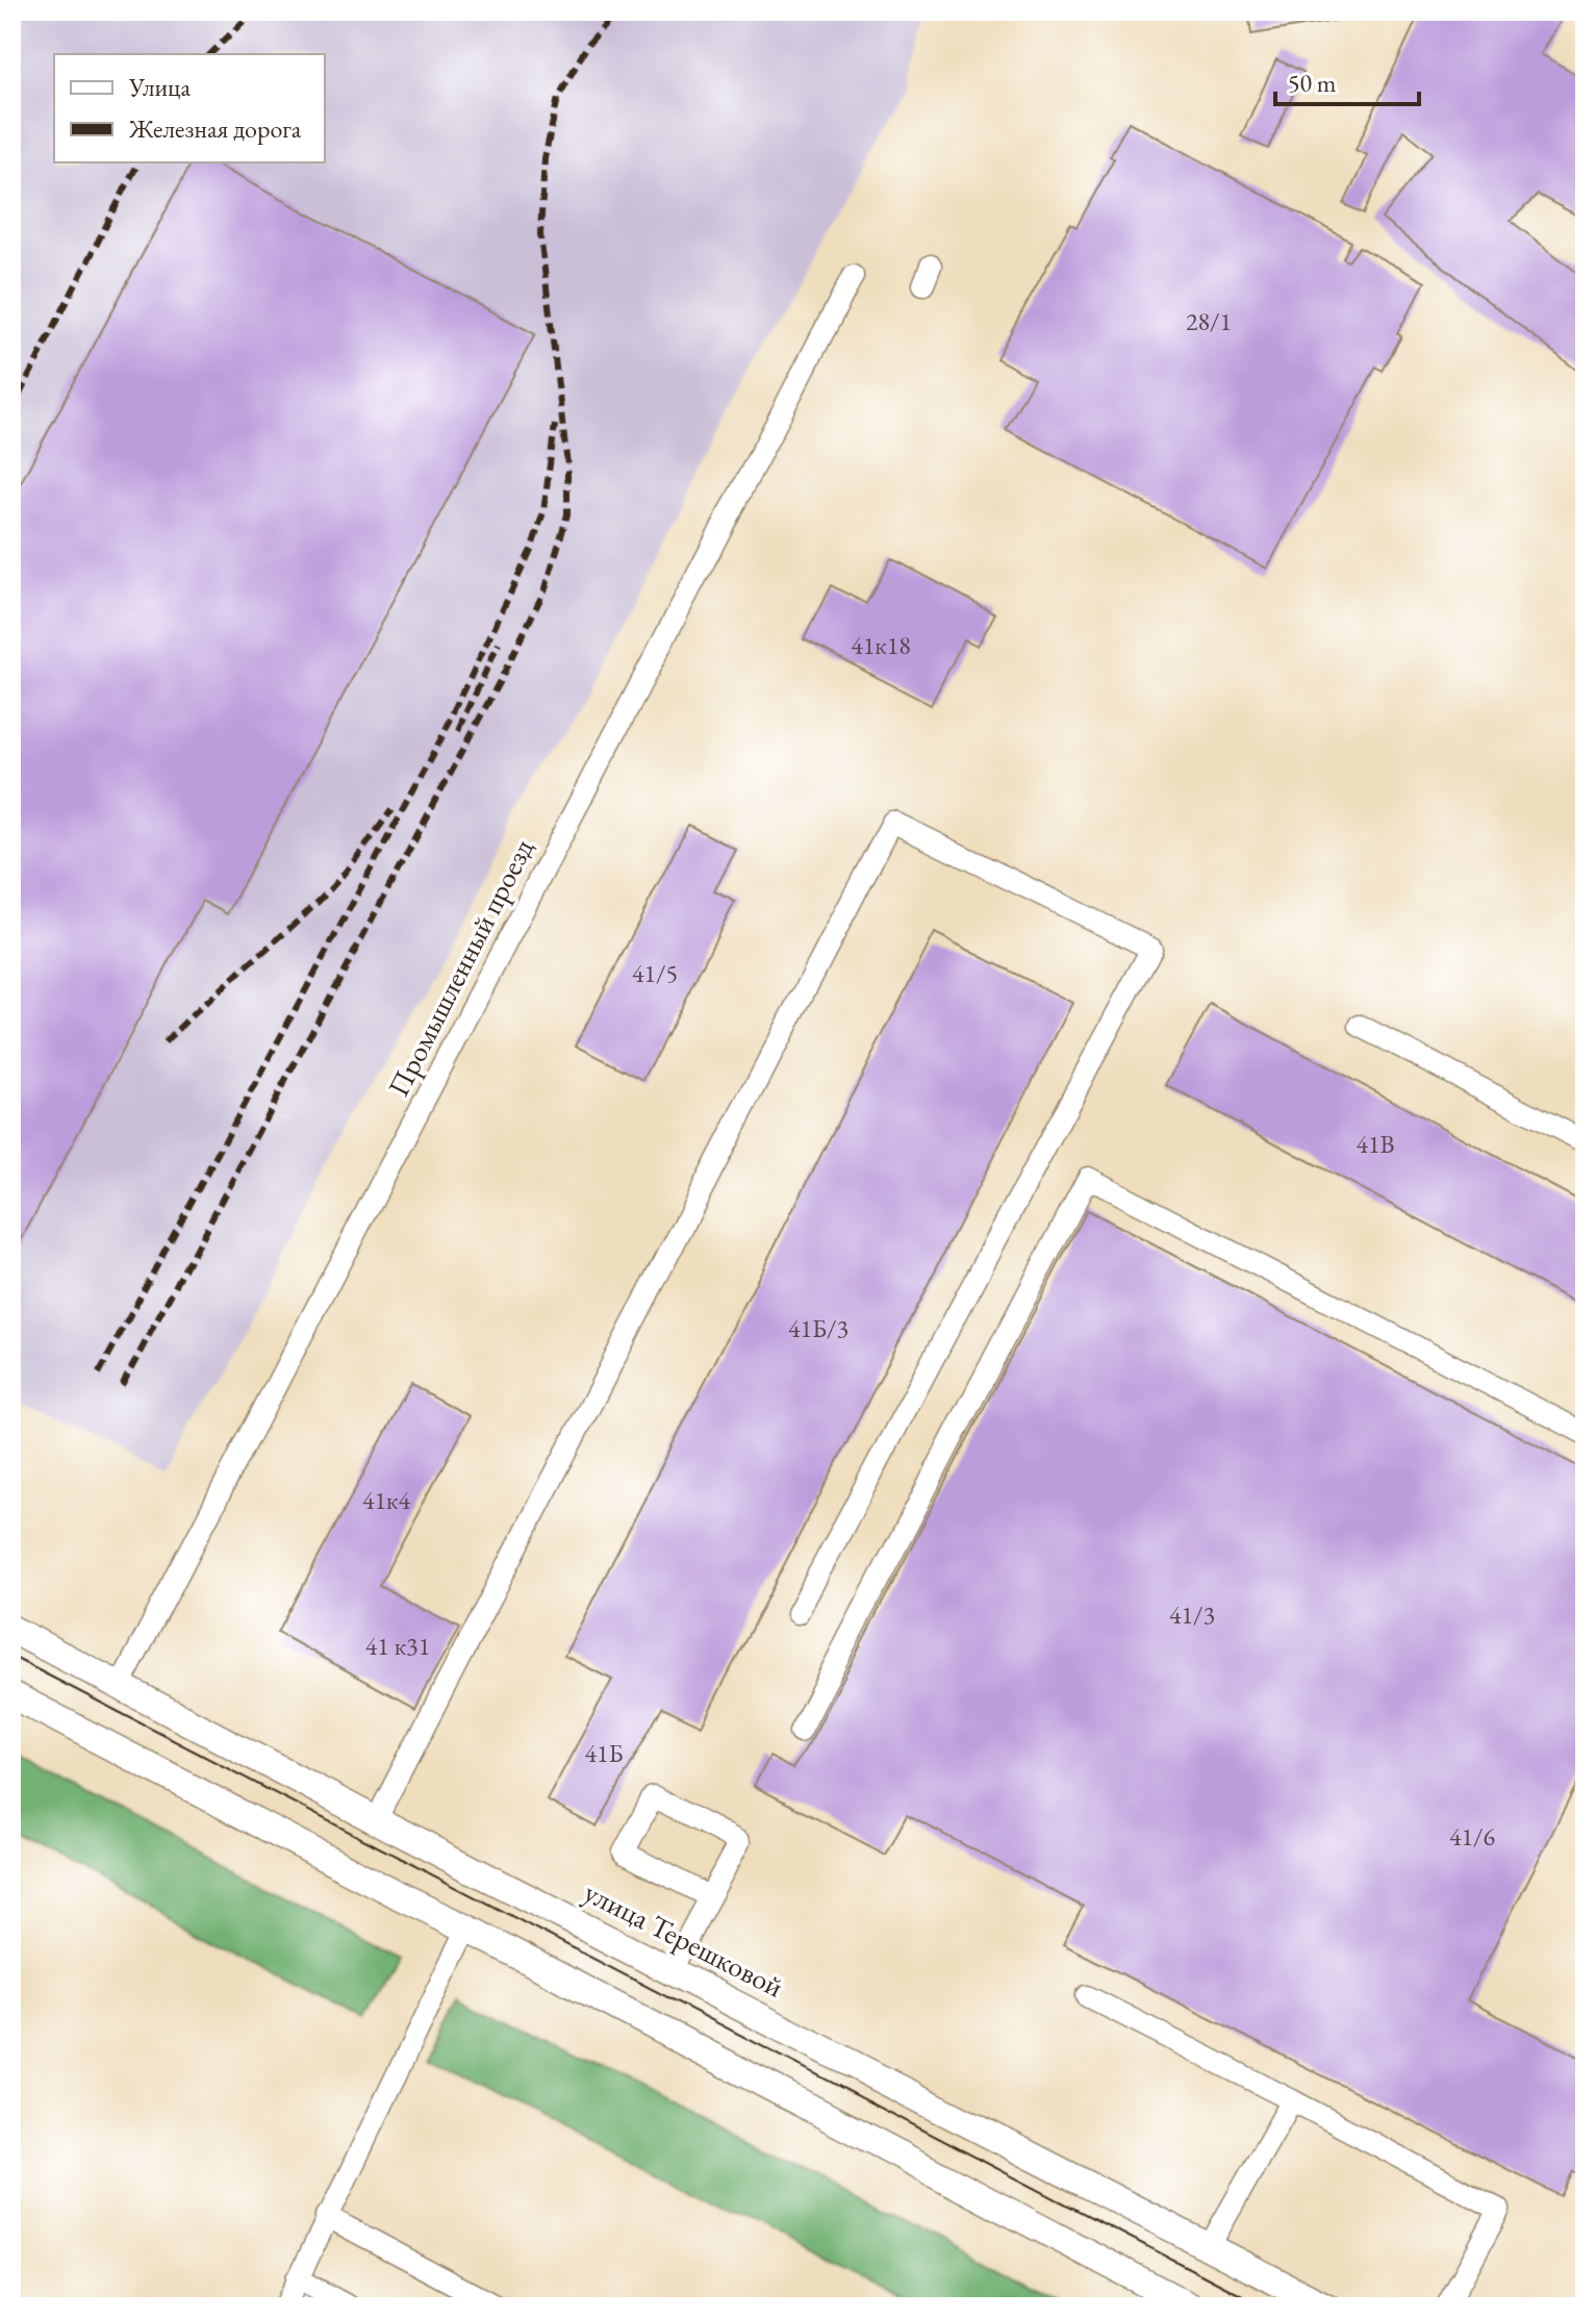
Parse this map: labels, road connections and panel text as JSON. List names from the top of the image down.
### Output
{
  "streets": {
    "main road": ["улица Терешковой"],
    "lane": ["Промышленный проезд"]
  },
  "crossings": [
    ["Промышленный проезд", "улица Терешковой"]
  ],
  "house_numbers": [
    "28/1",
    "41к18",
    "41/5",
    "41В",
    "41Б/3",
    "41к4",
    "41/3",
    "41 к31",
    "41Б",
    "41/6"
  ],
  "legend": ["Улица", "Железная дорога"],
  "scale_bar": "50 m"
}
